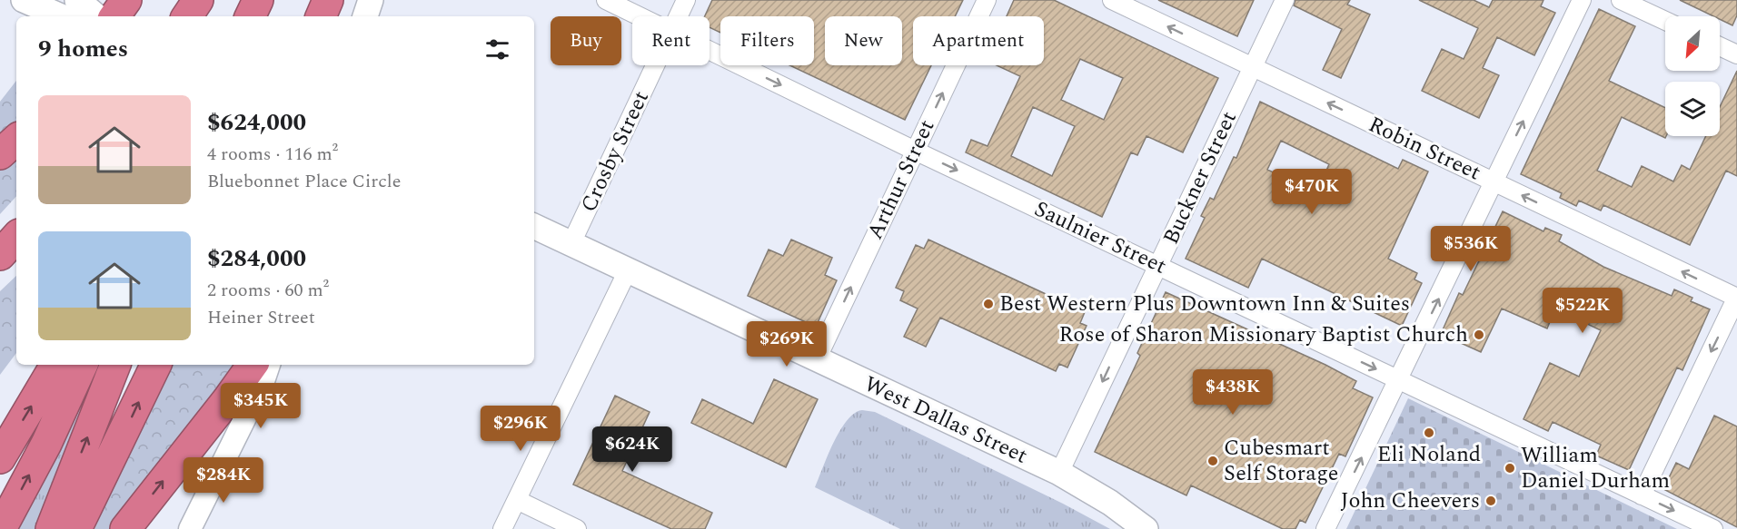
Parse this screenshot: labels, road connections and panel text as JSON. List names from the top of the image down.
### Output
{
  "streets": {
    "main road": ["West Dallas Street"],
    "street": [
      "Robin Street",
      "Crosby Street",
      "Buckner Street",
      "Arthur Street",
      "Saulnier Street"
    ]
  },
  "crossings": [
    ["Robin Street", "Buckner Street"],
    ["Crosby Street", "West Dallas Street"],
    ["Buckner Street", "Saulnier Street"],
    ["Buckner Street", "West Dallas Street"],
    ["Arthur Street", "Saulnier Street"],
    ["Arthur Street", "West Dallas Street"]
  ],
  "one_way": [
    "Robin Street",
    "Buckner Street",
    "Arthur Street",
    "Saulnier Street"
  ],
  "places": [
    "Best Western Plus Downtown Inn & Suites",
    "Rose of Sharon Missionary Baptist Church",
    "Eli Noland",
    "Cubesmart Self Storage",
    "William Daniel Durham",
    "John Cheevers"
  ],
  "north": "bottom left",
  "page": {
    "chip": [
      "Buy",
      "Rent",
      "Filters",
      "New",
      "Apartment"
    ],
    "heading": "9 homes",
    "list": [
      {
        "name": "$624,000",
        "note": "4 rooms · 116 m² · Bluebonnet Place Circle"
      },
      {
        "name": "$284,000",
        "note": "2 rooms · 60 m² · Heiner Street"
      }
    ],
    "price": [
      "$470K",
      "$536K",
      "$522K",
      "$269K",
      "$438K",
      "$345K",
      "$296K",
      "$624K",
      "$284K"
    ]
  }
}
